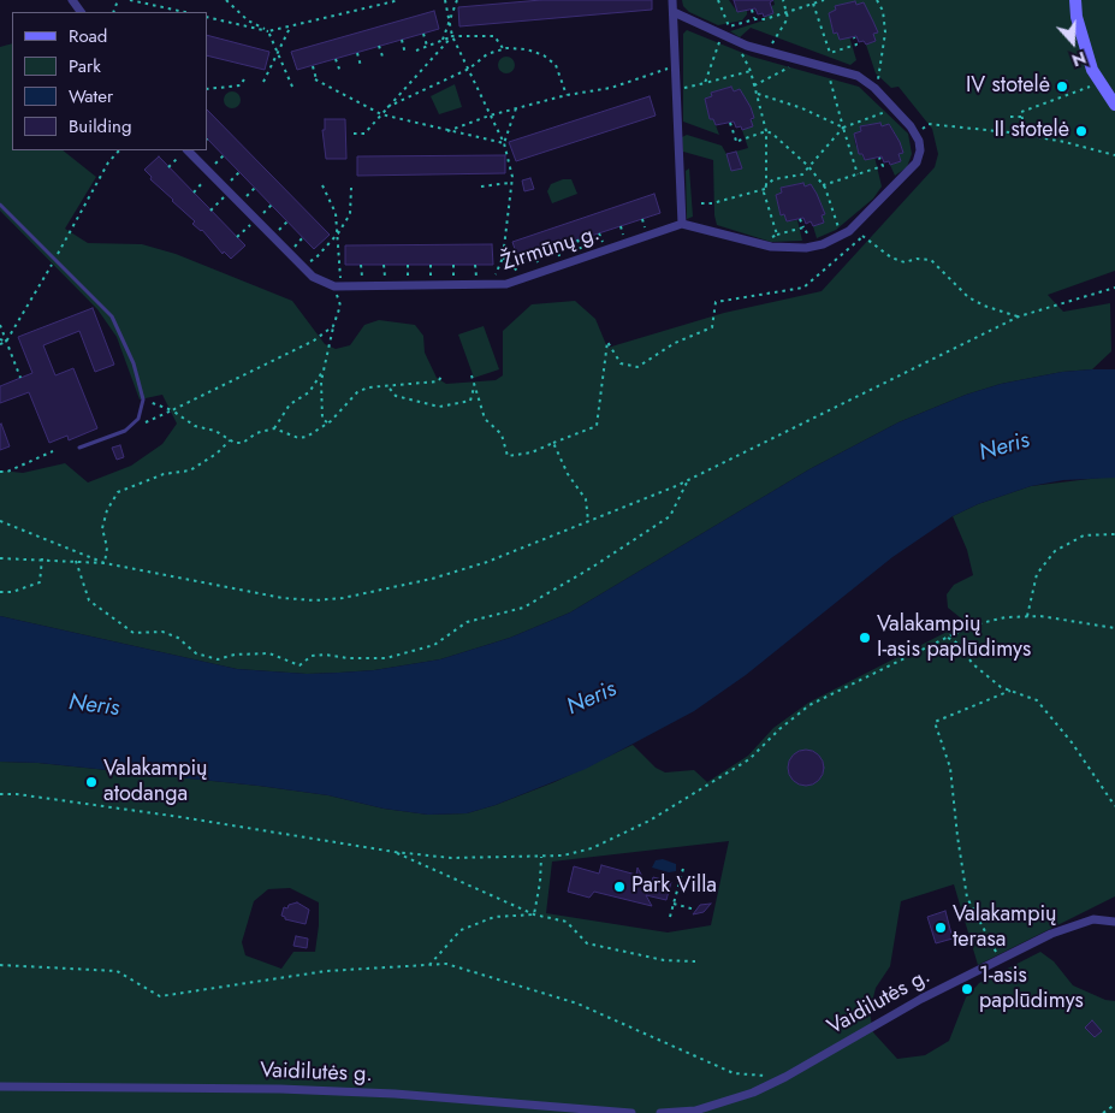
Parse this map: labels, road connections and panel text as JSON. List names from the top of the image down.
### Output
{
  "streets": {
    "street": ["Žirmūnų g.", "Vaidilutės g."]
  },
  "water": ["Neris"],
  "places": [
    "IV stotelė",
    "II stotelė",
    "Valakampių I-asis paplūdimys",
    "Valakampių atodanga",
    "Park Villa",
    "Valakampių terasa",
    "1-asis paplūdimys"
  ],
  "legend": [
    "Road",
    "Park",
    "Water",
    "Building"
  ],
  "north": "bottom"
}
